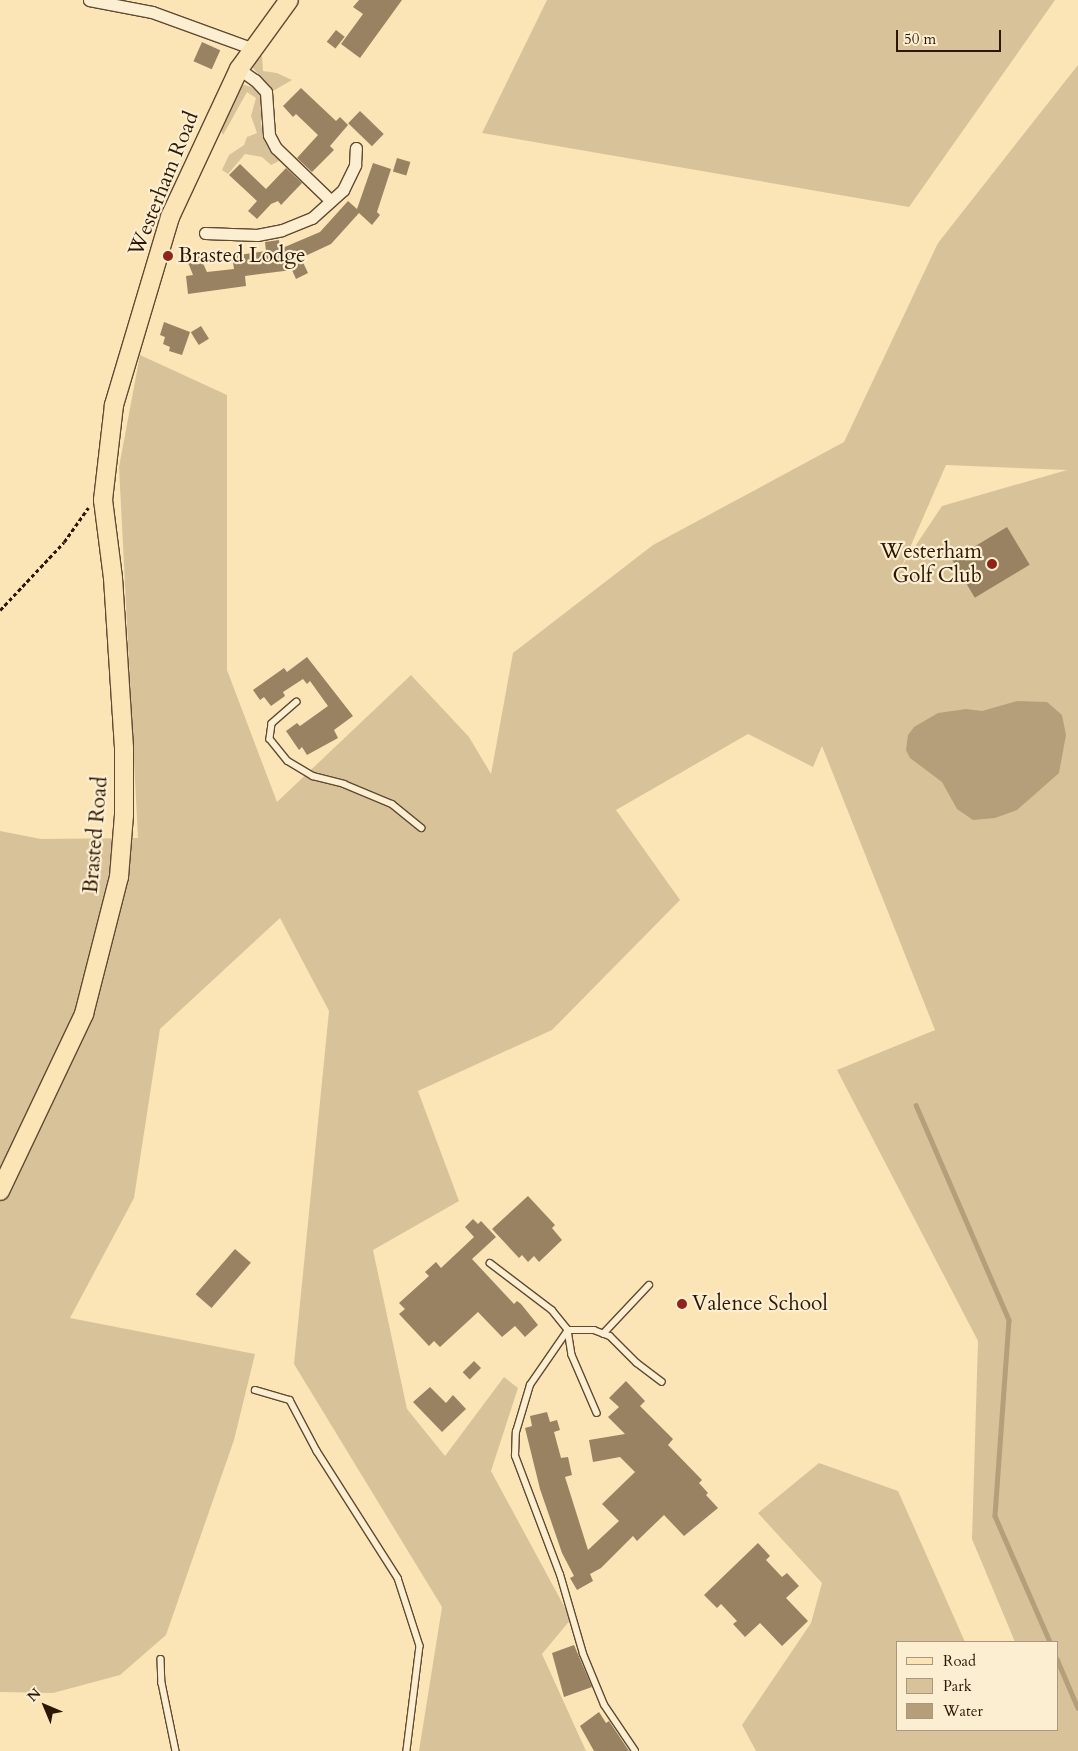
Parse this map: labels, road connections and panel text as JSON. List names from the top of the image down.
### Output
{
  "streets": {
    "main road": ["Westerham Road", "Brasted Road"]
  },
  "crossings": [
    ["Westerham Road", "Brasted Road"]
  ],
  "places": ["Brasted Lodge", "Westerham Golf Club", "Valence School"],
  "legend": ["Road", "Park", "Water"],
  "scale_bar": "50 m",
  "north": "top left"
}
